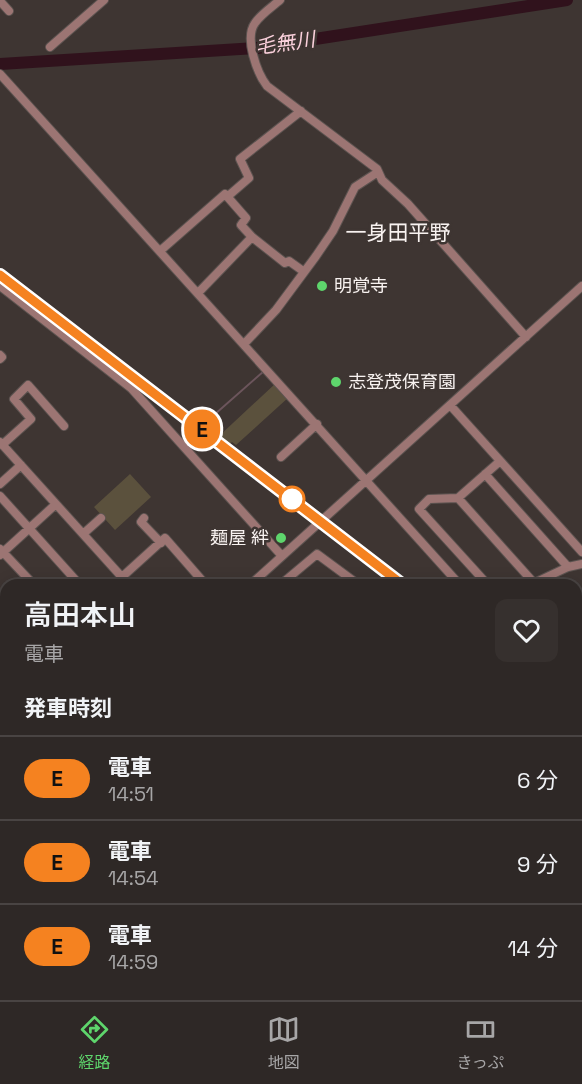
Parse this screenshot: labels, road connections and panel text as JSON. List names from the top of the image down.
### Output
{
  "districts": ["一身田平野"],
  "water": ["毛無川"],
  "places": ["明覚寺", "志登茂保育園", "麺屋 絆"],
  "page": {
    "on_map": "E",
    "heading": [
      ["高田本山", "電車"],
      "発車時刻"
    ],
    "list": [
      {
        "mark": "E",
        "name": "電車",
        "note": "14:51",
        "value": "6 分"
      },
      {
        "mark": "E",
        "name": "電車",
        "note": "14:54",
        "value": "9 分"
      },
      {
        "mark": "E",
        "name": "電車",
        "note": "14:59",
        "value": "14 分"
      }
    ],
    "tabs": ["経路", "地図", "きっぷ"]
  }
}
